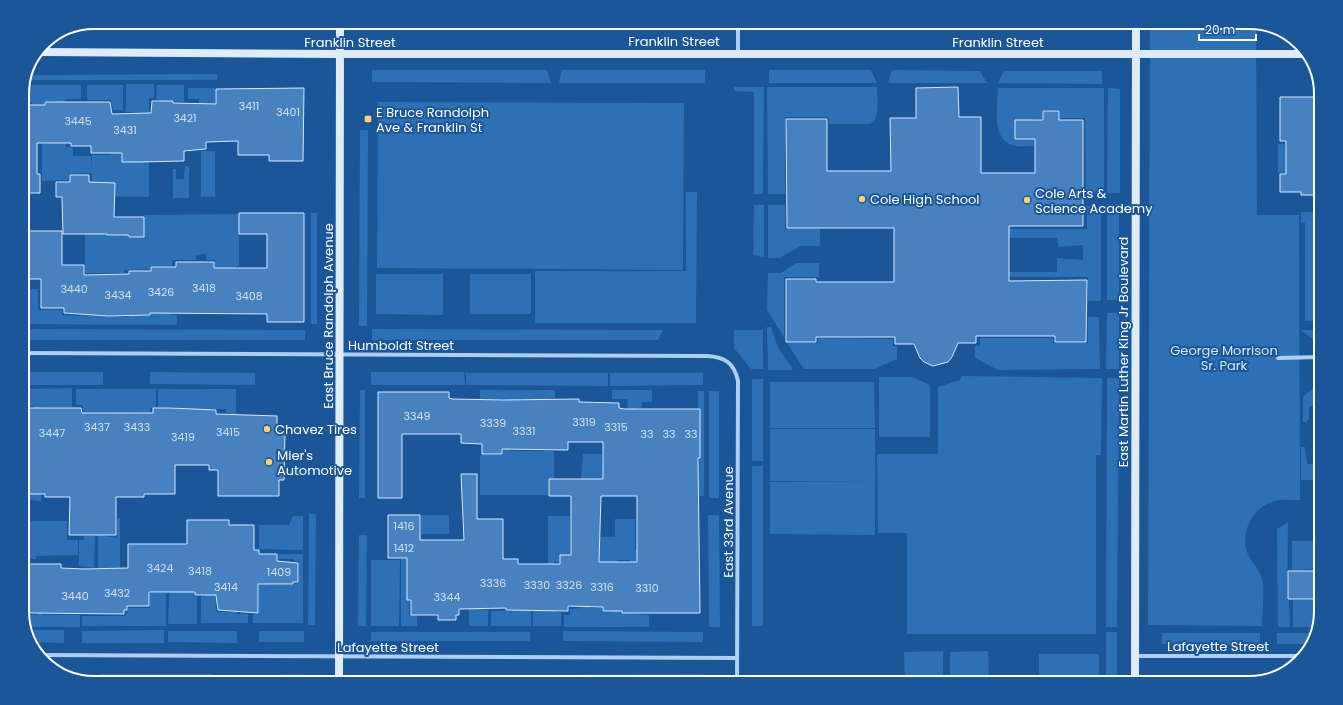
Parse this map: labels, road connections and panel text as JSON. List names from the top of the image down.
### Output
{
  "streets": {
    "street": [
      "Franklin Street",
      "East Bruce Randolph Avenue",
      "Humboldt Street",
      "East Martin Luther King Jr Boulevard",
      "East 33rd Avenue",
      "Lafayette Street"
    ]
  },
  "crossings": [
    ["Franklin Street", "East Bruce Randolph Avenue"],
    ["Franklin Street", "East Martin Luther King Jr Boulevard"],
    ["East Bruce Randolph Avenue", "Humboldt Street"],
    ["East Bruce Randolph Avenue", "Lafayette Street"],
    ["Humboldt Street", "East 33rd Avenue"],
    ["East Martin Luther King Jr Boulevard", "Lafayette Street"],
    ["East 33rd Avenue", "Lafayette Street"]
  ],
  "parks": ["George Morrison Sr. Park"],
  "places": {
    "transit": ["E Bruce Randolph Ave & Franklin St"],
    "other": [
      "Cole High School",
      "Cole Arts & Science Academy",
      "Chavez Tires",
      "Mier's Automotive"
    ]
  },
  "house_numbers": [
    "3411",
    "3401",
    "3421",
    "3445",
    "3431",
    "3418",
    "3440",
    "3426",
    "3434",
    "3408",
    "3349",
    "3319",
    "3339",
    "3437",
    "3433",
    "3315",
    "3331",
    "3415",
    "3447",
    "33",
    "33",
    "33",
    "3419",
    "1416",
    "1412",
    "3424",
    "3418",
    "1409",
    "3336",
    "3330",
    "3326",
    "3414",
    "3316",
    "3310",
    "3432",
    "3440",
    "3344"
  ],
  "scale_bar": "20 m"
}
